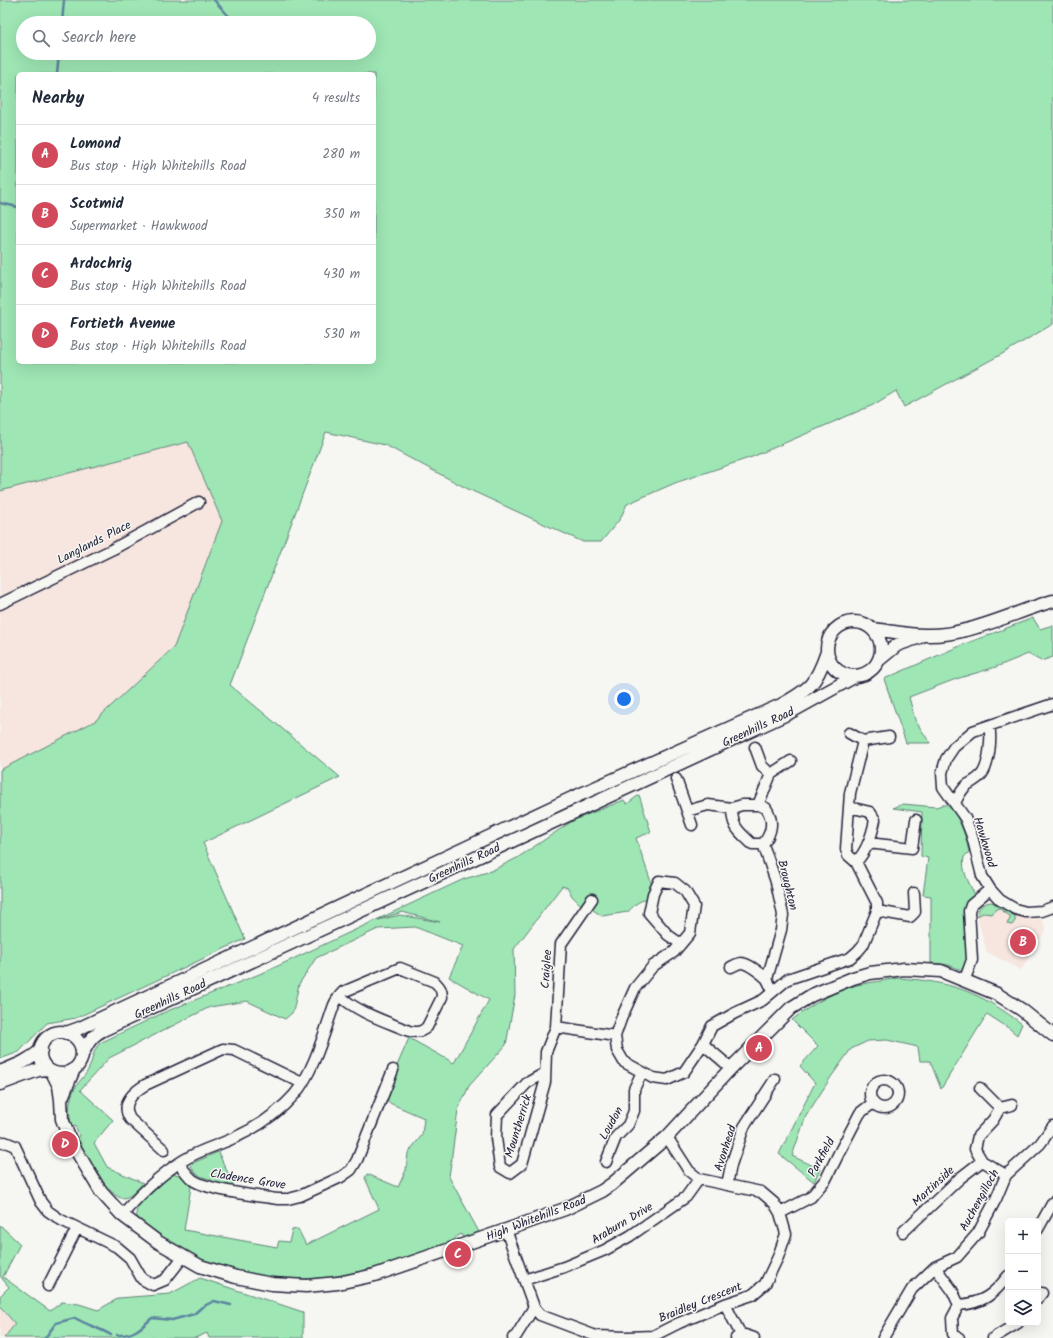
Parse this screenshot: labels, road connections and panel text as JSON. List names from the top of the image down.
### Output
{
  "streets": {
    "street": [
      "Langlands Place",
      "Greenhills Road",
      "Hawkwood",
      "Broughton",
      "Craiglee",
      "Loudon",
      "Mountherrick",
      "Avonhead",
      "Parkfield",
      "Cladence Grove",
      "Martinside",
      "Auchengilloch",
      "High Whitehills Road",
      "Araburn Drive",
      "Braidley Crescent"
    ]
  },
  "crossings": [
    ["Greenhills Road", "High Whitehills Road"],
    ["Craiglee", "Mountherrick"],
    ["Avonhead", "Braidley Crescent"],
    ["Parkfield", "Braidley Crescent"],
    ["Araburn Drive", "Braidley Crescent"]
  ],
  "page": {
    "search": "Search here",
    "heading": ["Nearby", "4 results"],
    "list": [
      {
        "mark": "A",
        "name": "Lomond",
        "note": "Bus stop · High Whitehills Road",
        "value": "280 m"
      },
      {
        "mark": "B",
        "name": "Scotmid",
        "note": "Supermarket · Hawkwood",
        "value": "350 m"
      },
      {
        "mark": "C",
        "name": "Ardochrig",
        "note": "Bus stop · High Whitehills Road",
        "value": "430 m"
      },
      {
        "mark": "D",
        "name": "Fortieth Avenue",
        "note": "Bus stop · High Whitehills Road",
        "value": "530 m"
      }
    ],
    "pins": [
      "B",
      "A",
      "D",
      "C"
    ],
    "map_buttons": ["+", "−"]
  }
}
